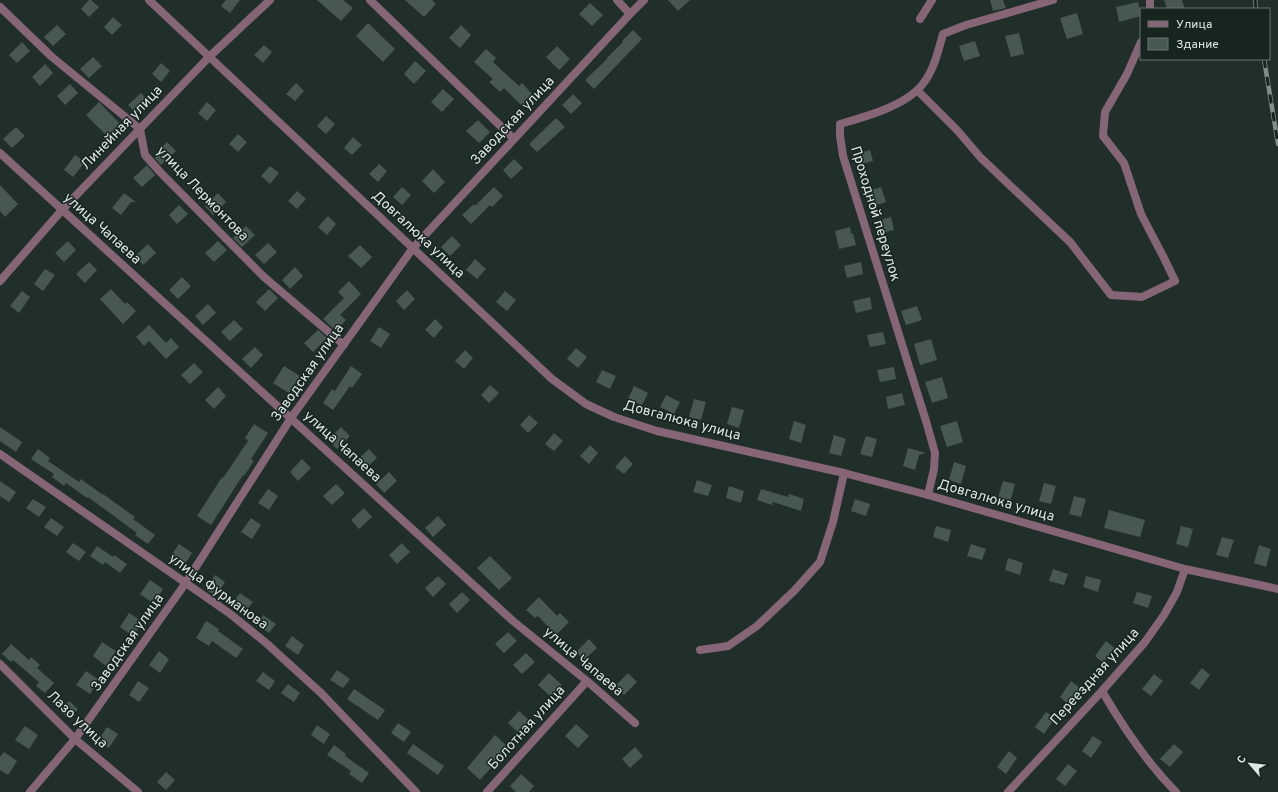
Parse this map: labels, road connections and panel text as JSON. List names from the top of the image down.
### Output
{
  "streets": {
    "street": [
      "Заводская улица",
      "Линейная улица",
      "улица Лермонтова",
      "Проходной переулок",
      "улица Чапаева",
      "Довгалюка улица",
      "улица Фурманова",
      "Переездная улица",
      "Лазо улица",
      "Болотная улица"
    ]
  },
  "crossings": [
    ["Заводская улица", "улица Лермонтова"],
    ["Заводская улица", "улица Чапаева"],
    ["Заводская улица", "Довгалюка улица"],
    ["Заводская улица", "улица Фурманова"],
    ["Заводская улица", "Лазо улица"],
    ["Линейная улица", "улица Лермонтова"],
    ["Линейная улица", "улица Чапаева"],
    ["Линейная улица", "Довгалюка улица"],
    ["Проходной переулок", "Довгалюка улица"],
    ["улица Чапаева", "Болотная улица"],
    ["Довгалюка улица", "Переездная улица"]
  ],
  "legend": ["Улица", "Здание"],
  "north": "top left"
}
